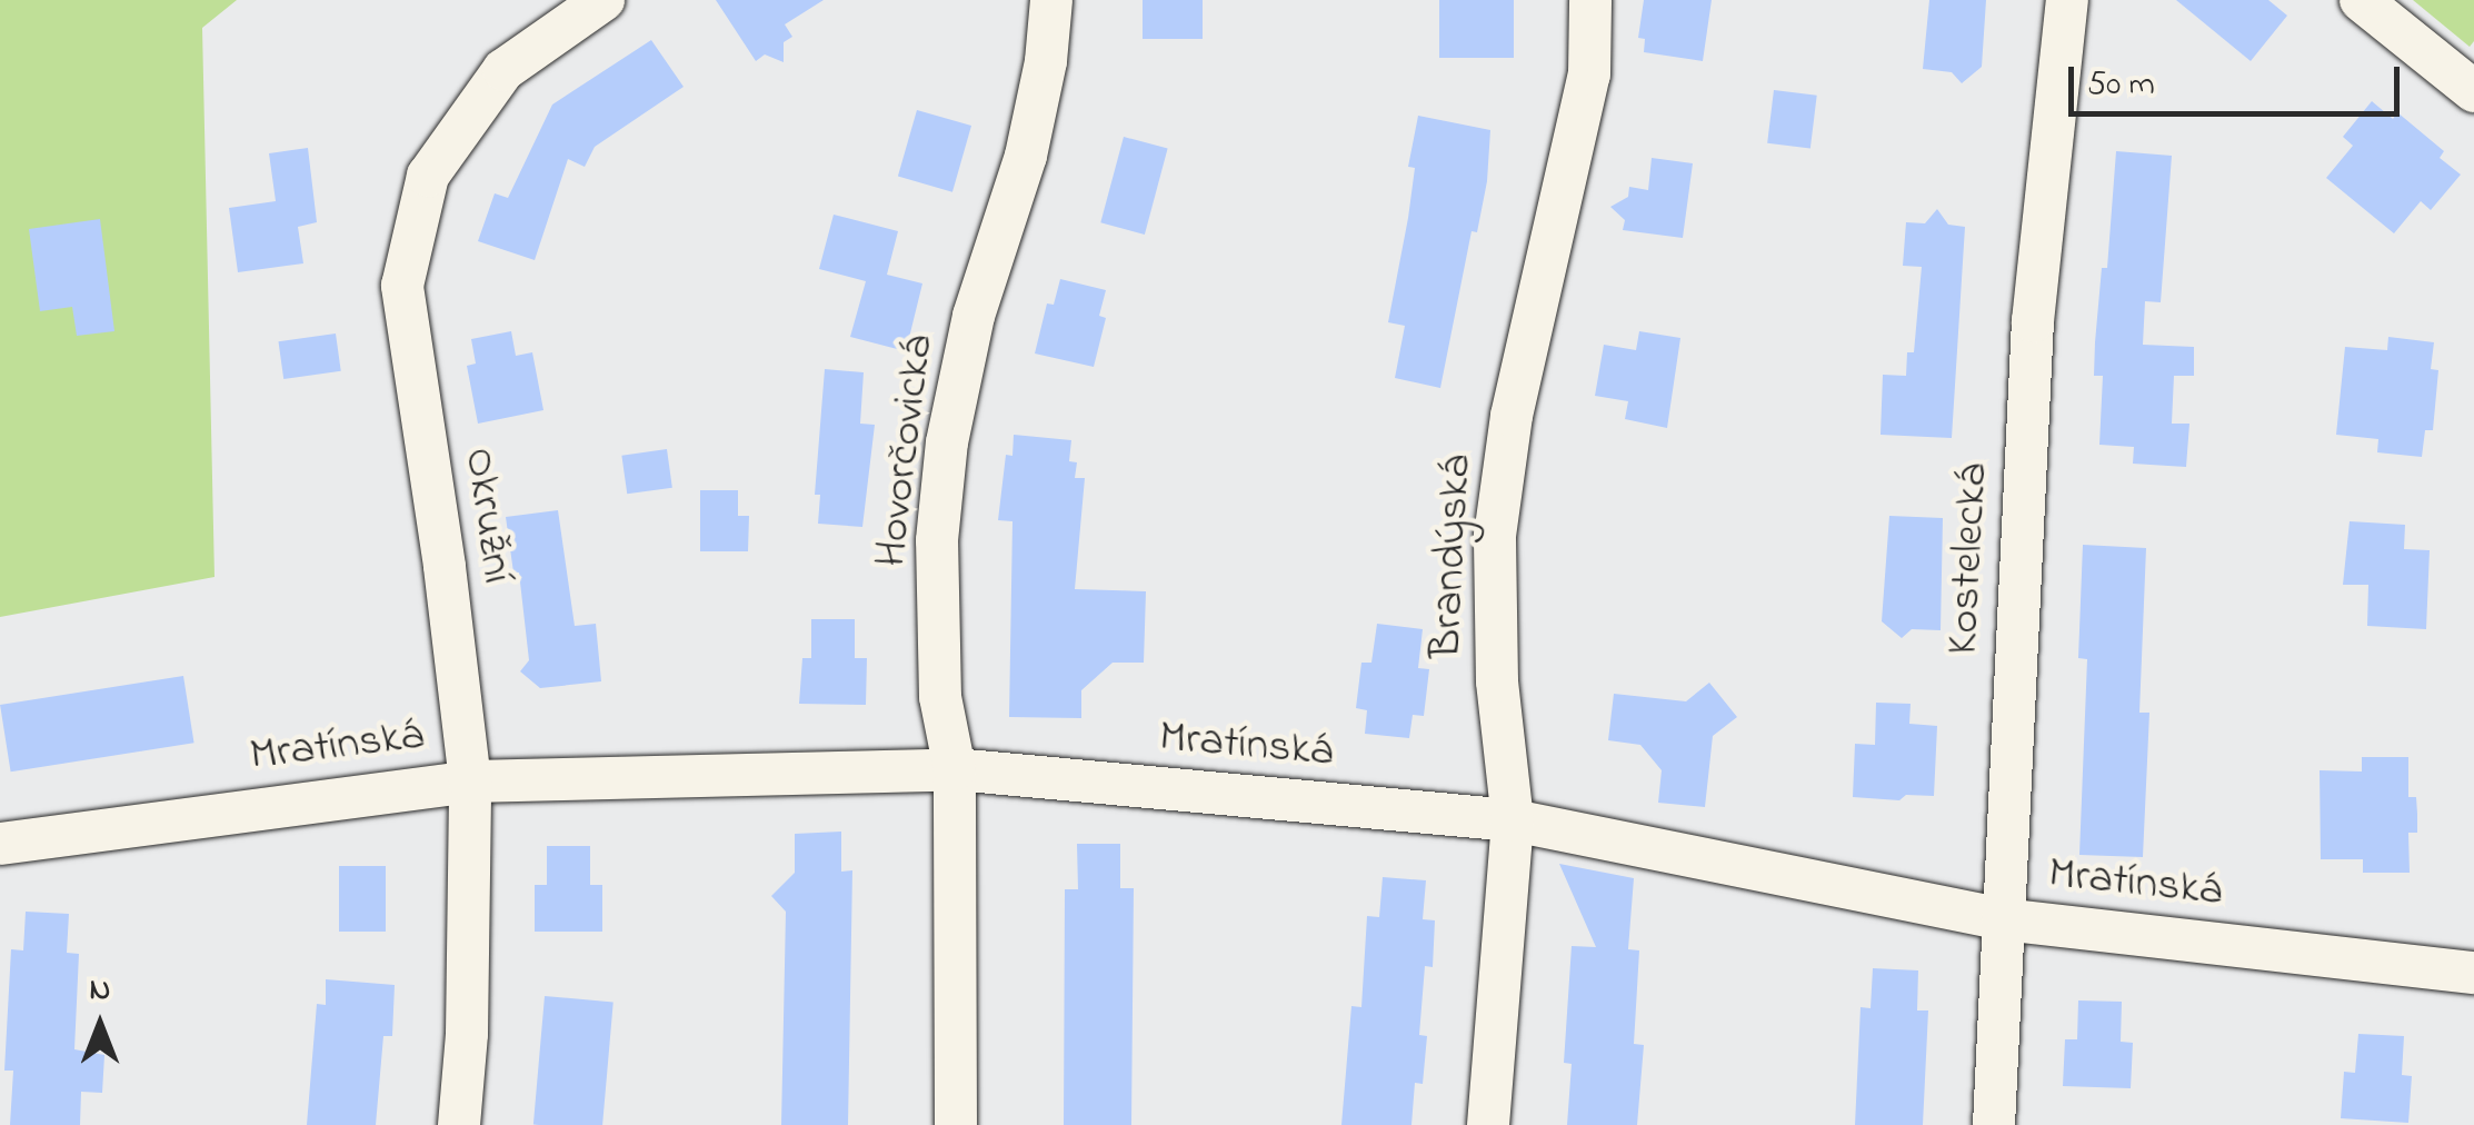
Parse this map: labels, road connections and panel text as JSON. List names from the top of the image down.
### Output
{
  "streets": {
    "street": [
      "Hovorčovická",
      "Okružní",
      "Brandýská",
      "Kostelecká",
      "Mratínská"
    ]
  },
  "crossings": [
    ["Hovorčovická", "Mratínská"],
    ["Okružní", "Mratínská"],
    ["Brandýská", "Mratínská"],
    ["Kostelecká", "Mratínská"]
  ],
  "scale_bar": "50 m",
  "north": "top"
}
